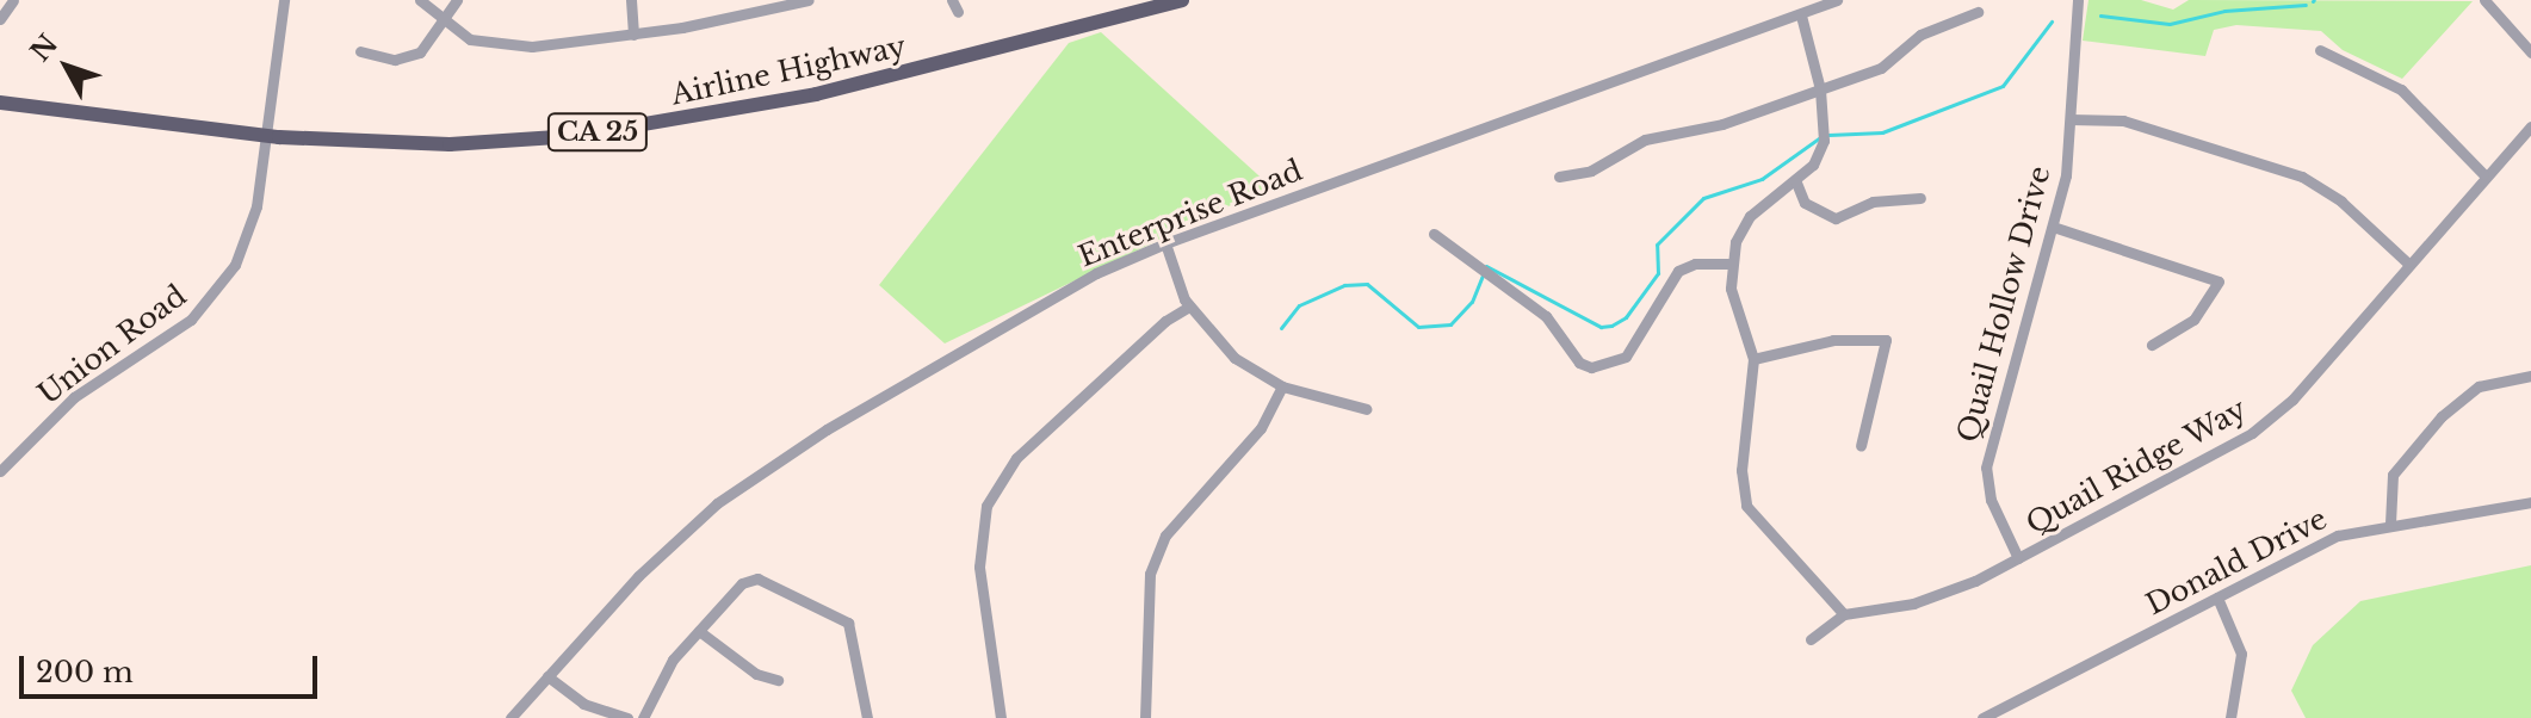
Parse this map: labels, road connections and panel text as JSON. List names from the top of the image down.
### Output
{
  "streets": {
    "main road": ["Airline Highway", "CA 25"],
    "street": [
      "Enterprise Road",
      "Quail Hollow Drive",
      "Union Road",
      "Quail Ridge Way",
      "Donald Drive"
    ]
  },
  "crossings": [
    ["Airline Highway", "Union Road"],
    ["Quail Hollow Drive", "Quail Ridge Way"]
  ],
  "scale_bar": "200 m",
  "north": "top left"
}
